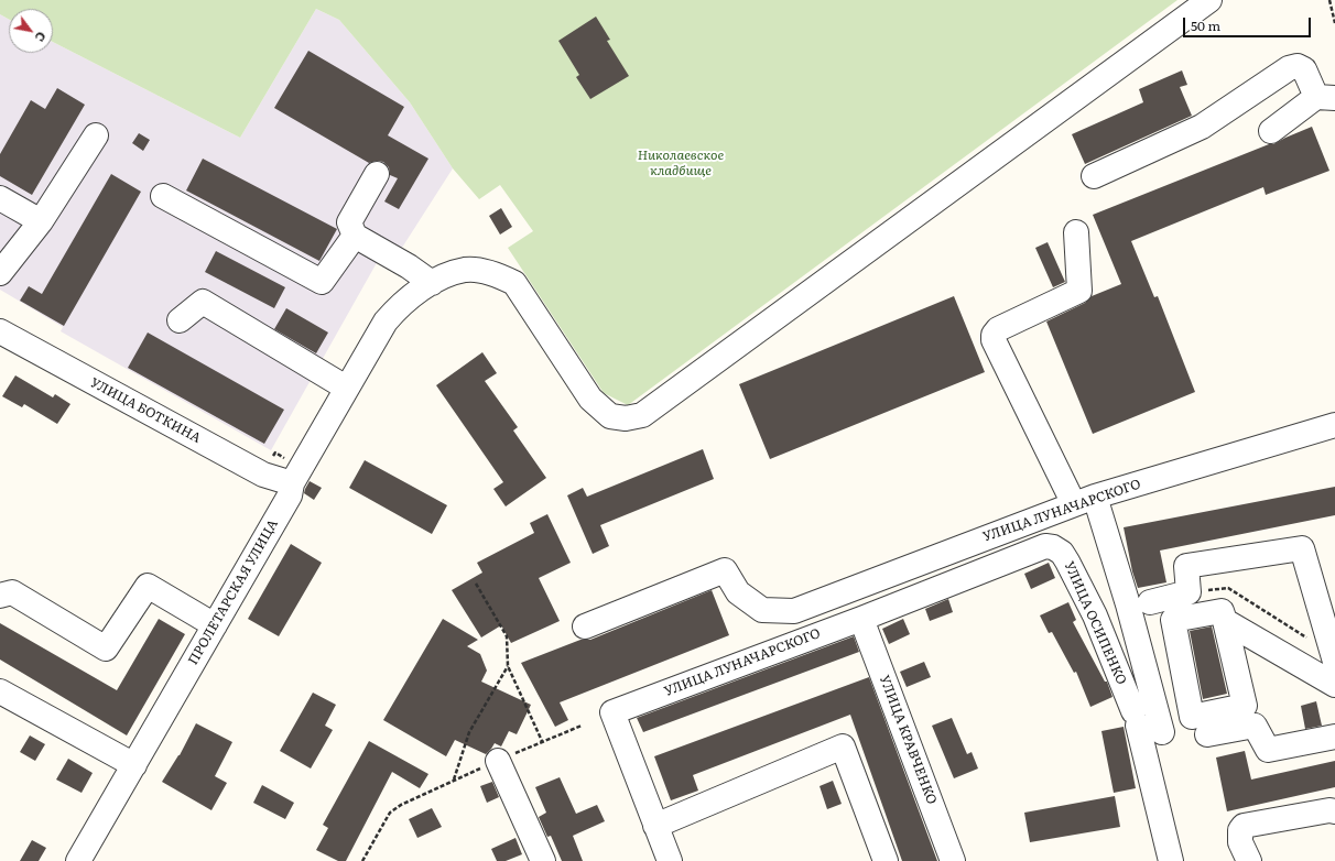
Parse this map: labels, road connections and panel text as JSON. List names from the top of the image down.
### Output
{
  "streets": {
    "street": [
      "УЛИЦА БОТКИНА",
      "УЛИЦА ЛУНАЧАРСКОГО",
      "ПРОЛЕТАРСКАЯ УЛИЦА",
      "УЛИЦА ОСИПЕНКО",
      "УЛИЦА КРАВЧЕНКО"
    ]
  },
  "crossings": [
    ["УЛИЦА БОТКИНА", "ПРОЛЕТАРСКАЯ УЛИЦА"],
    ["УЛИЦА ЛУНАЧАРСКОГО", "УЛИЦА ОСИПЕНКО"],
    ["УЛИЦА ЛУНАЧАРСКОГО", "УЛИЦА КРАВЧЕНКО"]
  ],
  "parks": ["Николаевское кладбище"],
  "scale_bar": "50 m",
  "north": "bottom right"
}
